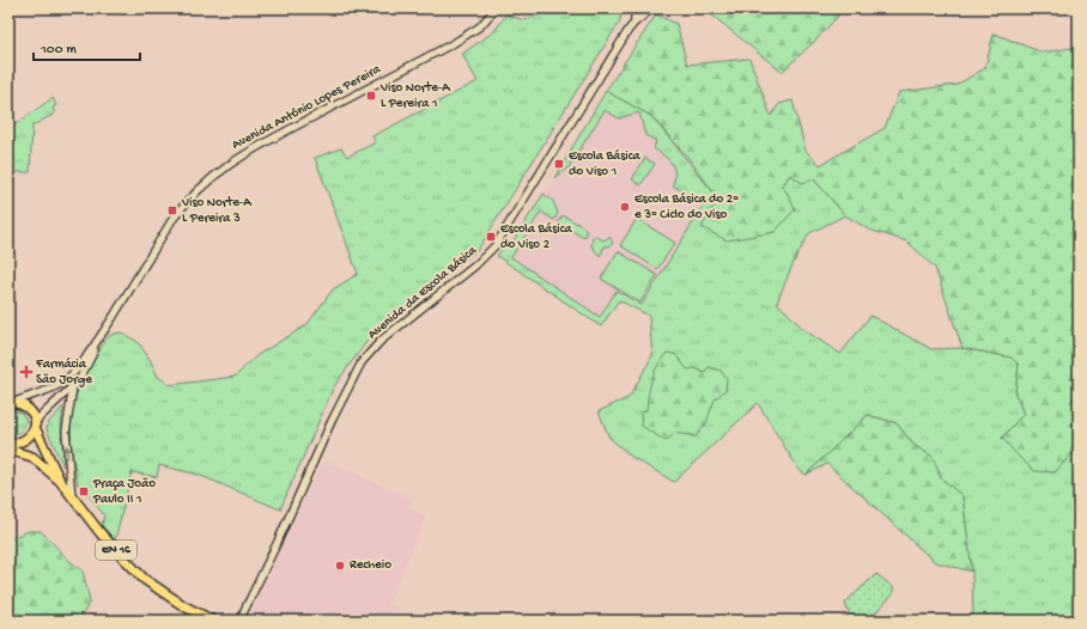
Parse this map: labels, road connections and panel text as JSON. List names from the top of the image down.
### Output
{
  "streets": {
    "main road": ["EN 16"],
    "street": ["Avenida António Lopes Pereira", "Avenida da Escola Básica"]
  },
  "crossings": [
    ["Avenida António Lopes Pereira", "EN 16"]
  ],
  "places": {
    "transit": [
      "Viso Norte-A L Pereira 1",
      "Escola Básica do Viso 1",
      "Viso Norte-A L Pereira 3",
      "Escola Básica do Viso 2",
      "Praça João Paulo II 1"
    ],
    "other": ["Escola Básica do 2º e 3º Ciclo do Viso", "Recheio"],
    "health": ["Farmácia São Jorge"]
  },
  "scale_bar": "100 m"
}
